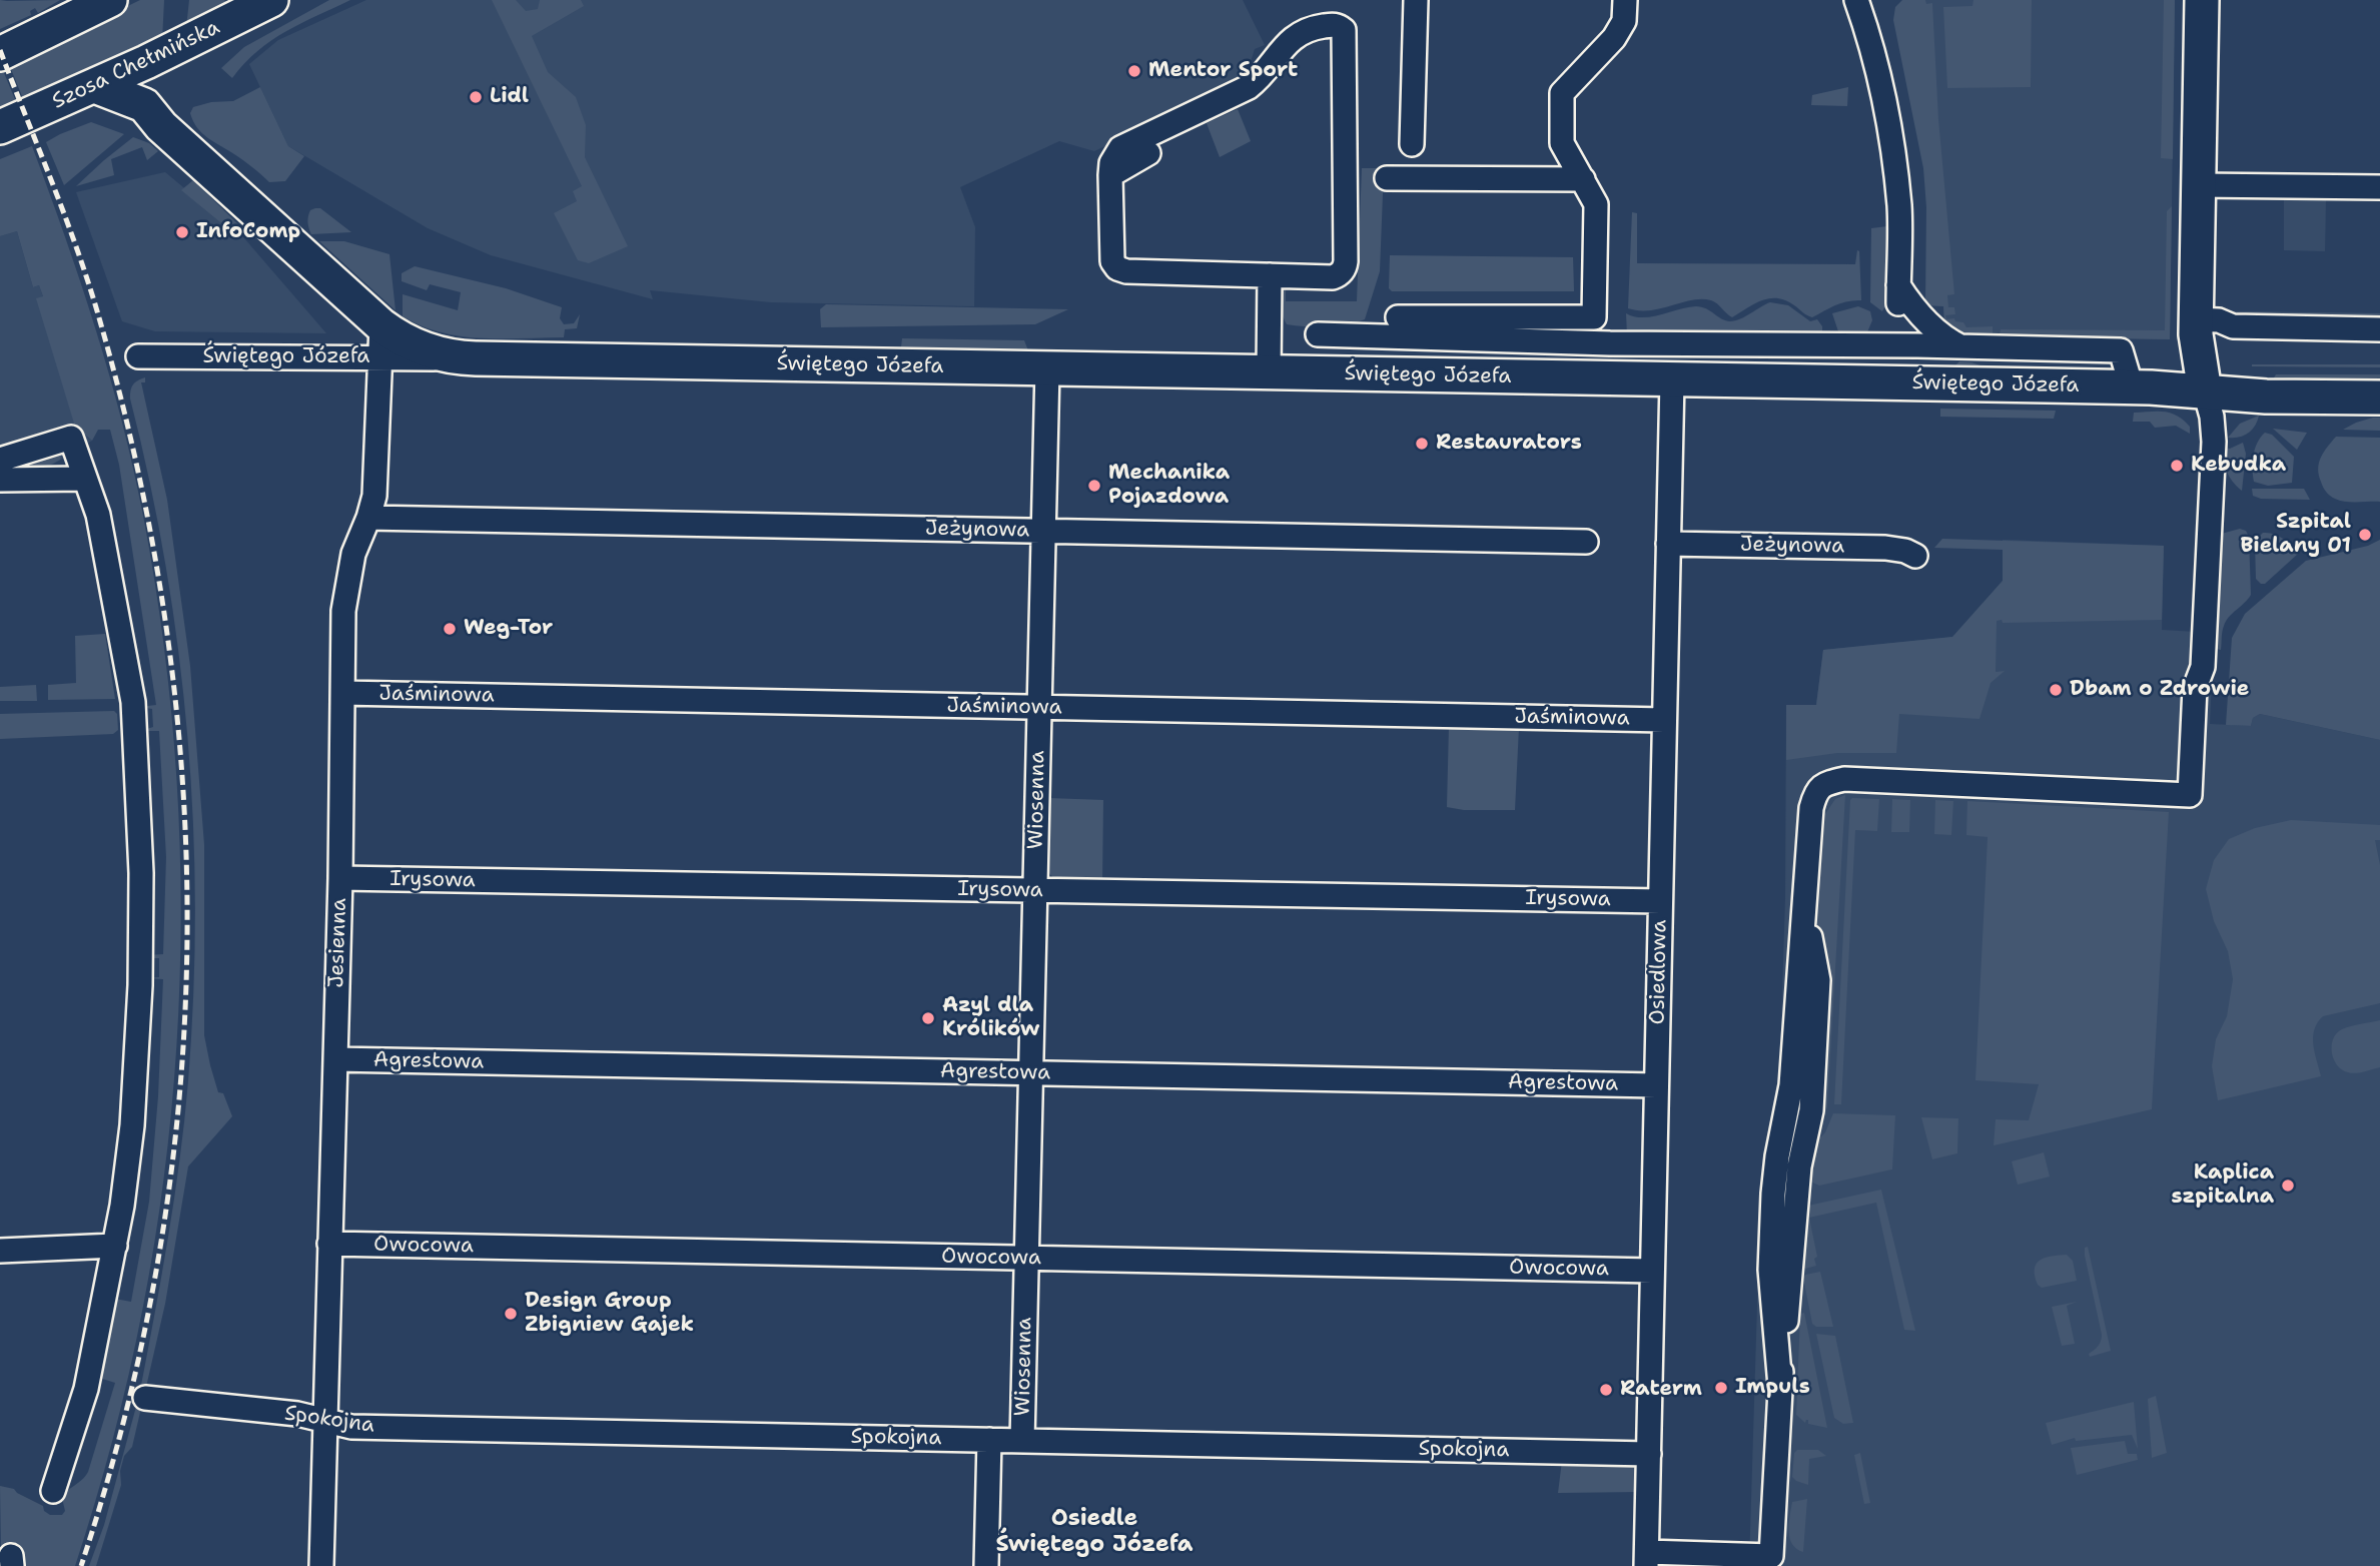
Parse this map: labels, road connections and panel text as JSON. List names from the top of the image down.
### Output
{
  "streets": {
    "street": [
      "Szosa Chełmińska",
      "Świętego Józefa",
      "Jeżynowa",
      "Jaśminowa",
      "Wiosenna",
      "Irysowa",
      "Jesienna",
      "Osiedlowa",
      "Agrestowa",
      "Owocowa",
      "Spokojna"
    ]
  },
  "crossings": [
    ["Szosa Chełmińska", "Świętego Józefa"],
    ["Świętego Józefa", "Wiosenna"],
    ["Świętego Józefa", "Jesienna"],
    ["Świętego Józefa", "Osiedlowa"],
    ["Jeżynowa", "Wiosenna"],
    ["Jeżynowa", "Jesienna"],
    ["Jeżynowa", "Osiedlowa"],
    ["Jaśminowa", "Wiosenna"],
    ["Jaśminowa", "Jesienna"],
    ["Jaśminowa", "Osiedlowa"],
    ["Wiosenna", "Irysowa"],
    ["Wiosenna", "Agrestowa"],
    ["Wiosenna", "Owocowa"],
    ["Wiosenna", "Spokojna"],
    ["Irysowa", "Jesienna"],
    ["Irysowa", "Osiedlowa"],
    ["Jesienna", "Agrestowa"],
    ["Jesienna", "Owocowa"],
    ["Jesienna", "Spokojna"],
    ["Osiedlowa", "Agrestowa"],
    ["Osiedlowa", "Owocowa"],
    ["Osiedlowa", "Spokojna"]
  ],
  "districts": ["Osiedle Świętego Józefa"],
  "places": [
    "Mentor Sport",
    "Lidl",
    "InfoComp",
    "Restaurators",
    "Kebudka",
    "Mechanika Pojazdowa",
    "Szpital Bielany 01",
    "Weg-Tor",
    "Dbam o Zdrowie",
    "Azyl dla Królików",
    "Kaplica szpitalna",
    "Design Group Zbigniew Gajek",
    "Impuls",
    "Raterm"
  ]
}
